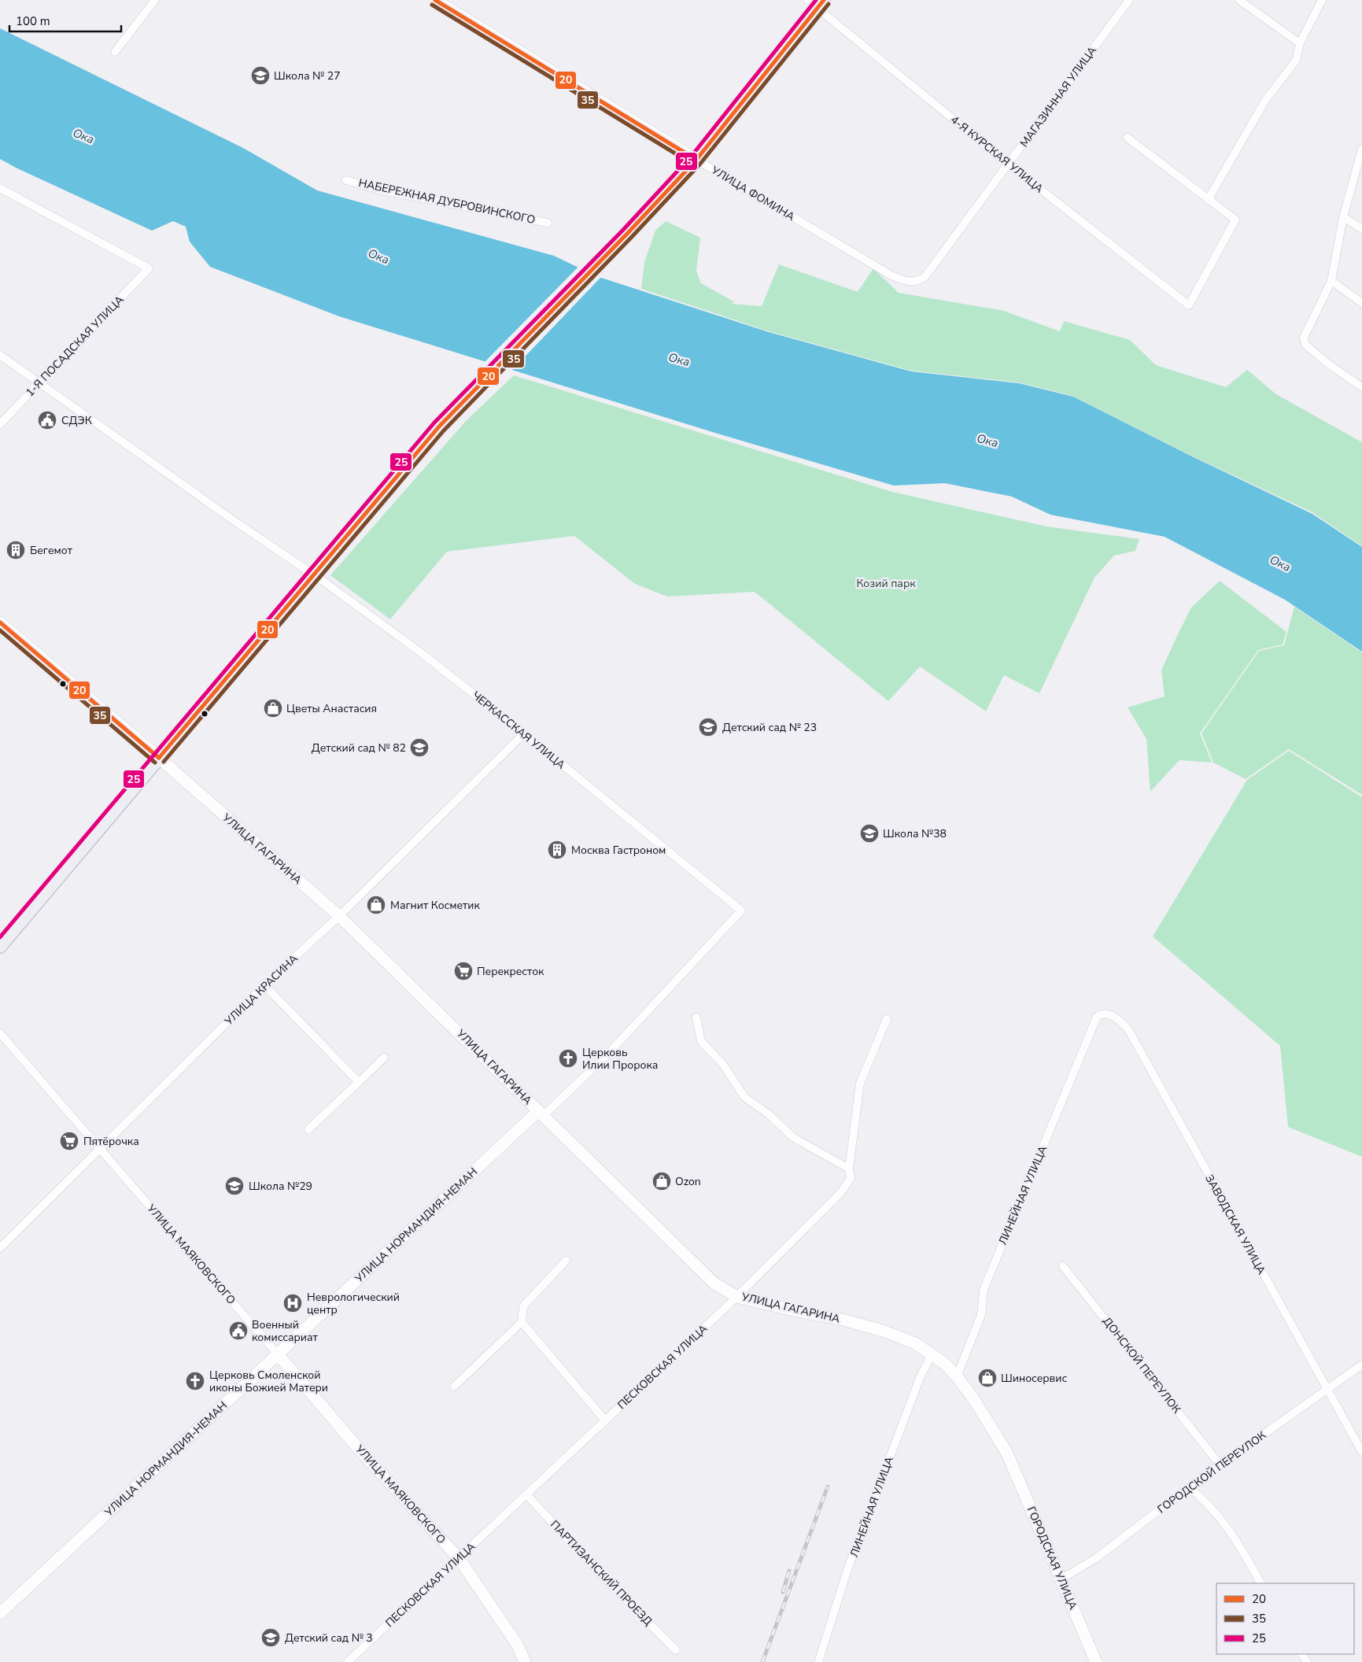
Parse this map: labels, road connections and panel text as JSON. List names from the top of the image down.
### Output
{
  "streets": {
    "street": [
      "МАГАЗИННАЯ УЛИЦА",
      "4-Я КУРСКАЯ УЛИЦА",
      "УЛИЦА ФОМИНА",
      "НАБЕРЕЖНАЯ ДУБРОВИНСКОГО",
      "1-Я ПОСАДСКАЯ УЛИЦА",
      "ЧЕРКАССКАЯ УЛИЦА",
      "УЛИЦА ГАГАРИНА",
      "УЛИЦА КРАСИНА",
      "ЛИНЕЙНАЯ УЛИЦА",
      "ЗАВОДСКАЯ УЛИЦА",
      "УЛИЦА НОРМАНДИЯ-НЕМАН",
      "УЛИЦА МАЯКОВСКОГО",
      "ДОНСКОЙ ПЕРЕУЛОК",
      "ПЕСКОВСКАЯ УЛИЦА",
      "ГОРОДСКОЙ ПЕРЕУЛОК",
      "ГОРОДСКАЯ УЛИЦА",
      "ПАРТИЗАНСКИЙ ПРОЕЗД"
    ]
  },
  "crossings": [
    ["МАГАЗИННАЯ УЛИЦА", "4-Я КУРСКАЯ УЛИЦА"],
    ["МАГАЗИННАЯ УЛИЦА", "УЛИЦА ФОМИНА"],
    ["1-Я ПОСАДСКАЯ УЛИЦА", "ЧЕРКАССКАЯ УЛИЦА"],
    ["ЧЕРКАССКАЯ УЛИЦА", "УЛИЦА КРАСИНА"],
    ["ЧЕРКАССКАЯ УЛИЦА", "УЛИЦА НОРМАНДИЯ-НЕМАН"],
    ["УЛИЦА ГАГАРИНА", "УЛИЦА КРАСИНА"],
    ["УЛИЦА ГАГАРИНА", "ЛИНЕЙНАЯ УЛИЦА"],
    ["УЛИЦА ГАГАРИНА", "УЛИЦА НОРМАНДИЯ-НЕМАН"],
    ["УЛИЦА ГАГАРИНА", "ПЕСКОВСКАЯ УЛИЦА"],
    ["УЛИЦА ГАГАРИНА", "ГОРОДСКАЯ УЛИЦА"],
    ["УЛИЦА КРАСИНА", "УЛИЦА МАЯКОВСКОГО"],
    ["ЛИНЕЙНАЯ УЛИЦА", "ЗАВОДСКАЯ УЛИЦА"],
    ["ЗАВОДСКАЯ УЛИЦА", "ГОРОДСКОЙ ПЕРЕУЛОК"],
    ["УЛИЦА НОРМАНДИЯ-НЕМАН", "УЛИЦА МАЯКОВСКОГО"],
    ["УЛИЦА МАЯКОВСКОГО", "ПЕСКОВСКАЯ УЛИЦА"],
    ["ДОНСКОЙ ПЕРЕУЛОК", "ГОРОДСКОЙ ПЕРЕУЛОК"],
    ["ПЕСКОВСКАЯ УЛИЦА", "ПАРТИЗАНСКИЙ ПРОЕЗД"],
    ["ГОРОДСКОЙ ПЕРЕУЛОК", "ГОРОДСКАЯ УЛИЦА"]
  ],
  "water": ["Ока"],
  "parks": ["Козий парк"],
  "places": {
    "school or university": [
      "Школа № 27",
      "Детский сад № 23",
      "Детский сад № 82",
      "Школа №38",
      "Школа №29",
      "Детский сад № 3"
    ],
    "public building": ["СДЭК", "Военный комиссариат"],
    "building": ["Бегемот", "Москва Гастроном"],
    "shop": [
      "Цветы Анастасия",
      "Магнит Косметик",
      "Ozon",
      "Шиносервис"
    ],
    "supermarket": ["Перекресток", "Пятёрочка"],
    "church": ["Церковь Илии Пророка", "Церковь Смоленской иконы Божией Матери"],
    "hospital": ["Неврологический центр"]
  },
  "lines": ["transit line 20", "transit line 25", "transit line 35"],
  "legend": ["20", "35", "25"],
  "scale_bar": "100 m"
}
